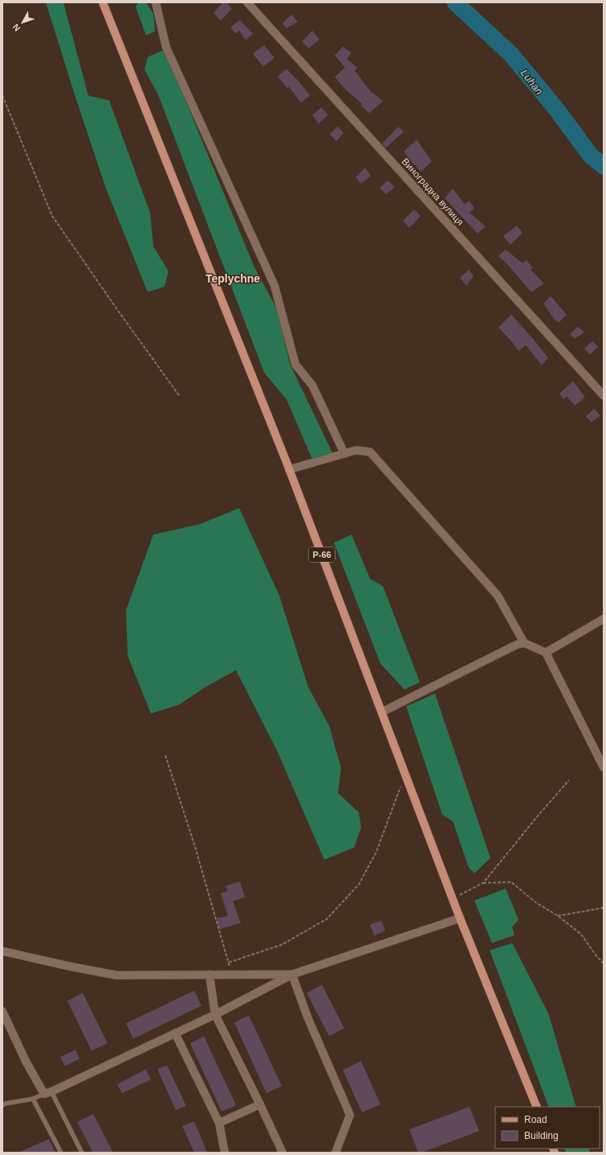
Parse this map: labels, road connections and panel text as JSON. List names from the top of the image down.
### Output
{
  "streets": {
    "main road": ["Р-66"],
    "street": ["Виноградна вулиця"]
  },
  "districts": ["Teplychne"],
  "water": ["Luhan"],
  "legend": ["Road", "Building"],
  "north": "bottom left"
}
